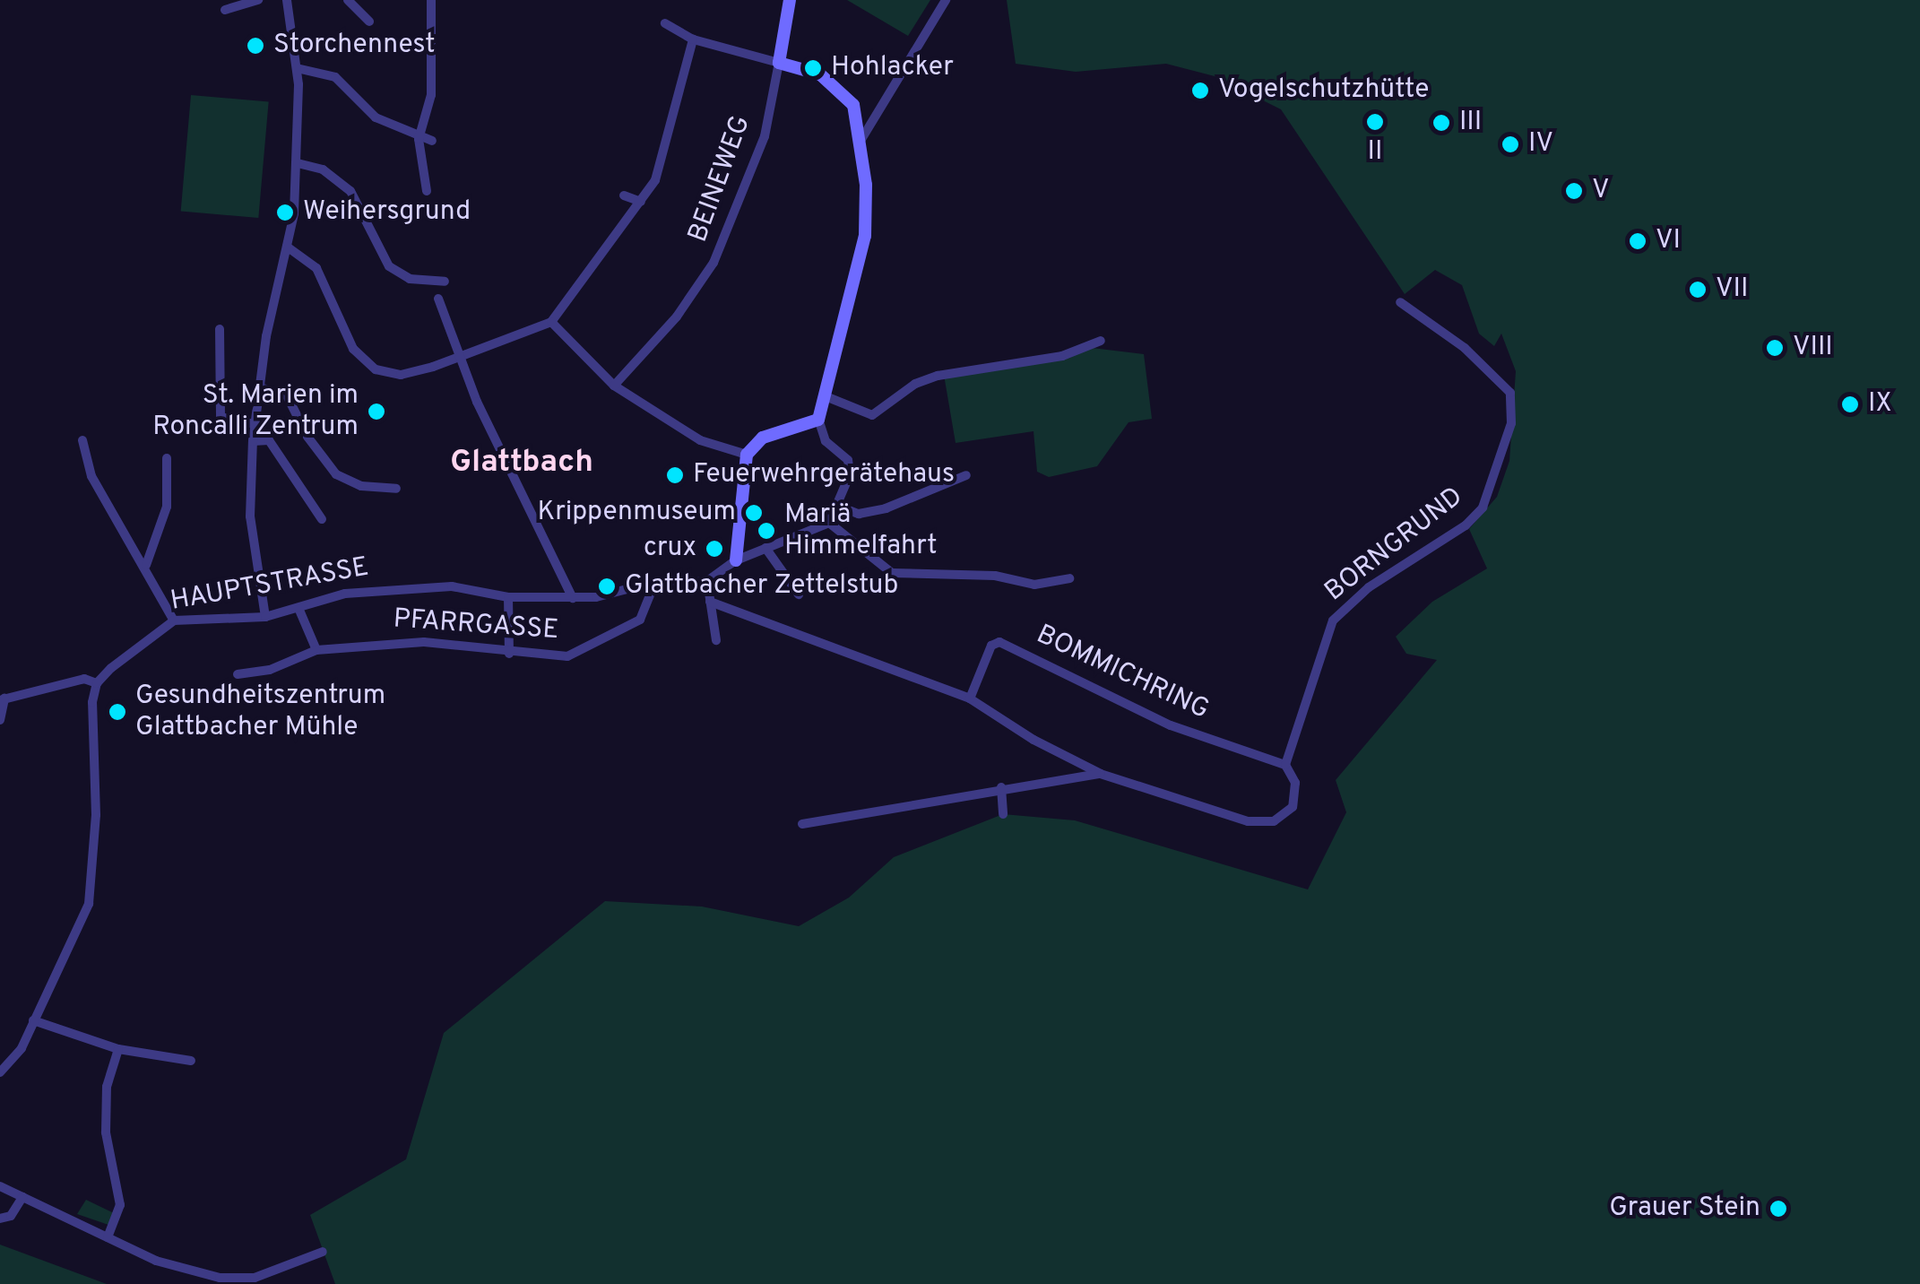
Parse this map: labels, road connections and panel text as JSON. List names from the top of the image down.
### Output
{
  "streets": {
    "street": [
      "BEINEWEG",
      "BORNGRUND",
      "HAUPTSTRASSE",
      "PFARRGASSE",
      "BOMMICHRING"
    ]
  },
  "crossings": [
    ["BORNGRUND", "BOMMICHRING"],
    ["HAUPTSTRASSE", "PFARRGASSE"]
  ],
  "districts": ["Glattbach"],
  "places": [
    "Storchennest",
    "Hohlacker",
    "Vogelschutzhütte",
    "II",
    "III",
    "IV",
    "V",
    "Weihersgrund",
    "VI",
    "VII",
    "VIII",
    "IX",
    "St. Marien im Roncalli Zentrum",
    "Feuerwehrgerätehaus",
    "Krippenmuseum",
    "Mariä Himmelfahrt",
    "crux",
    "Glattbacher Zettelstub",
    "Gesundheitszentrum Glattbacher Mühle",
    "Grauer Stein"
  ]
}
